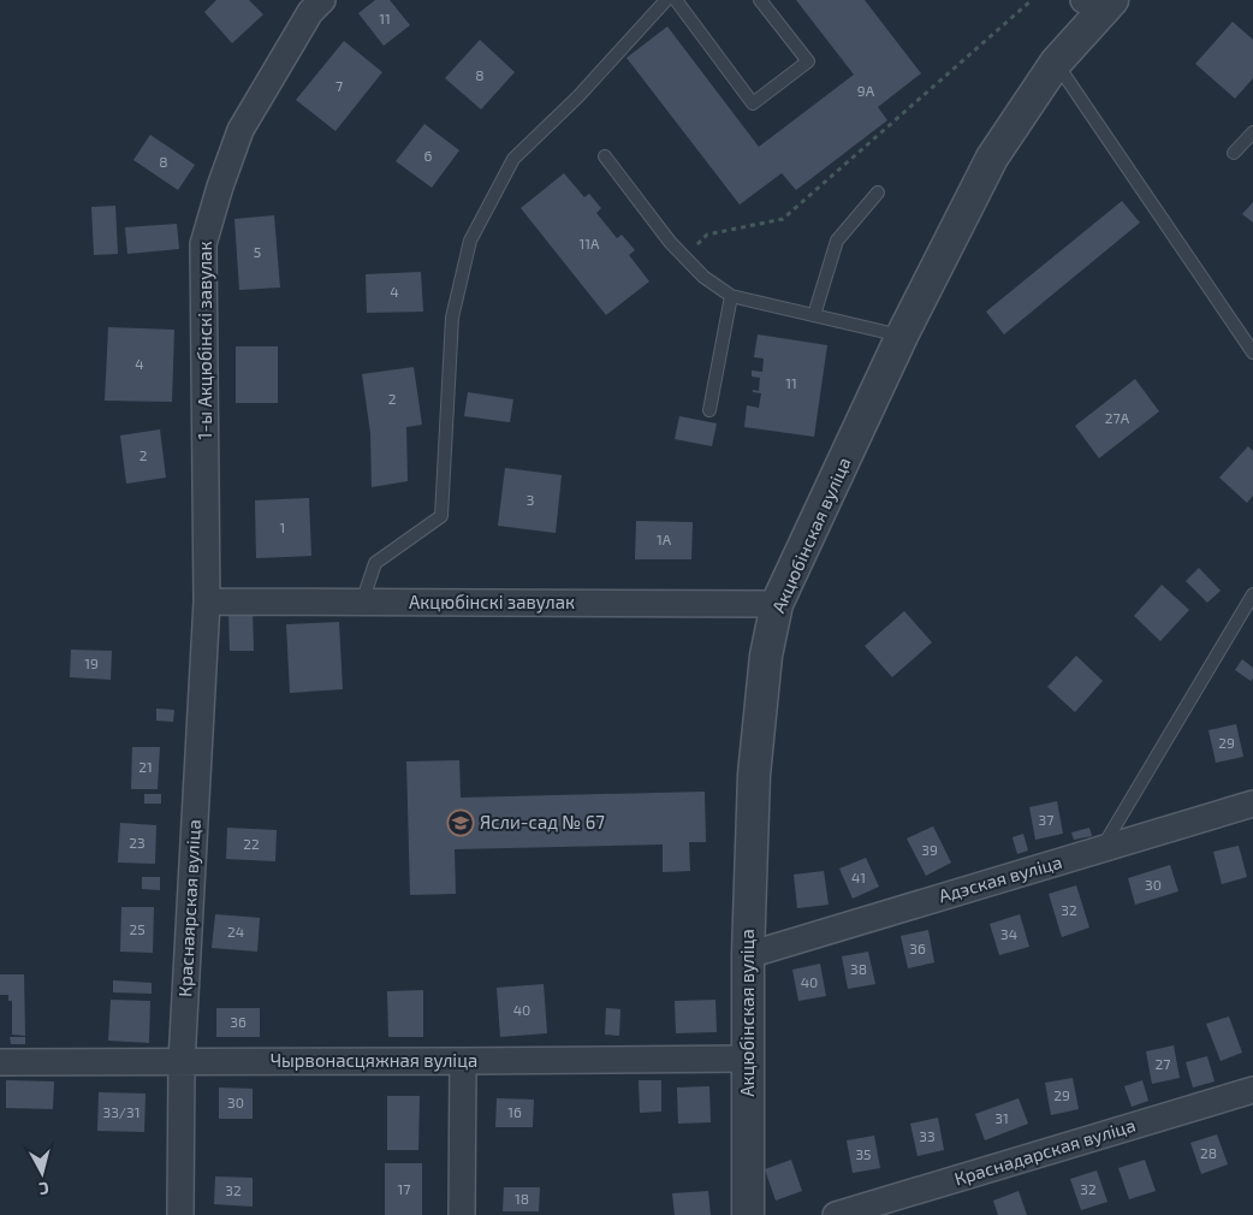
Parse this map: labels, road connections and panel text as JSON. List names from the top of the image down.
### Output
{
  "streets": {
    "street": [
      "1-ы Акцюбінскі завулак",
      "Акцюбінская вуліца",
      "Акцюбінскі завулак",
      "Адэская вуліца",
      "Краснаярская вуліца",
      "Чырвонасцяжная вуліца",
      "Краснадарская вуліца"
    ]
  },
  "crossings": [
    ["1-ы Акцюбінскі завулак", "Акцюбінскі завулак"],
    ["1-ы Акцюбінскі завулак", "Краснаярская вуліца"],
    ["Акцюбінская вуліца", "Акцюбінскі завулак"],
    ["Акцюбінская вуліца", "Адэская вуліца"],
    ["Акцюбінская вуліца", "Чырвонасцяжная вуліца"],
    ["Акцюбінскі завулак", "Краснаярская вуліца"],
    ["Краснаярская вуліца", "Чырвонасцяжная вуліца"]
  ],
  "places": {
    "school or university": ["Ясли-сад № 67"]
  },
  "house_numbers": [
    "11",
    "8",
    "7",
    "9А",
    "6",
    "8",
    "11А",
    "5",
    "4",
    "4",
    "11",
    "2",
    "27А",
    "2",
    "3",
    "1",
    "1А",
    "19",
    "29",
    "21",
    "37",
    "23",
    "22",
    "39",
    "41",
    "30",
    "32",
    "25",
    "24",
    "34",
    "36",
    "38",
    "40",
    "40",
    "36",
    "27",
    "29",
    "30",
    "33/31",
    "16",
    "31",
    "33",
    "28",
    "35",
    "17",
    "32",
    "32",
    "18"
  ],
  "north": "bottom"
}
